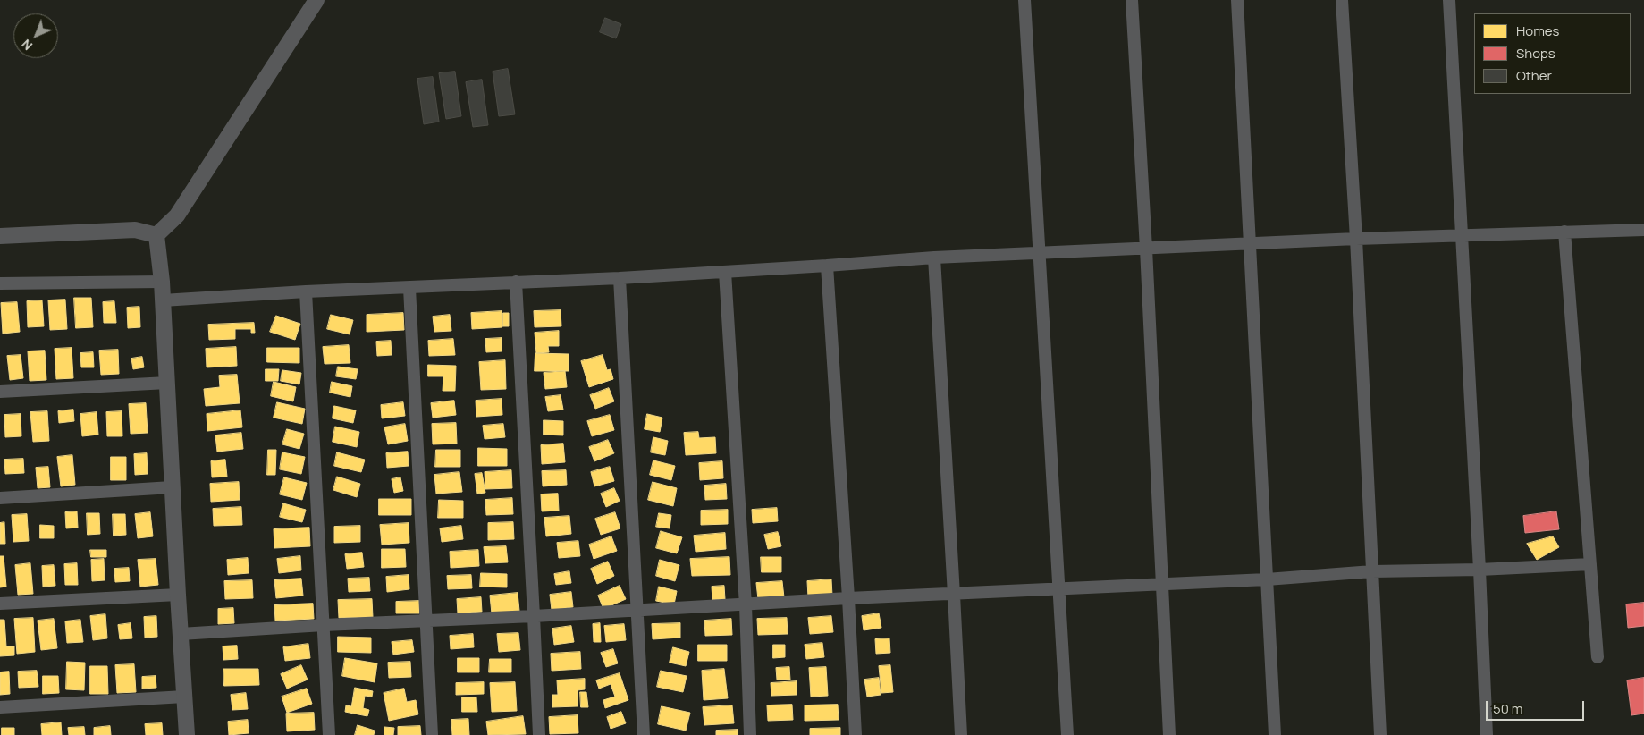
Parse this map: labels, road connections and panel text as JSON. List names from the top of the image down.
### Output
{
  "legend": ["Homes", "Shops", "Other"],
  "scale_bar": "50 m",
  "north": "bottom left"
}
